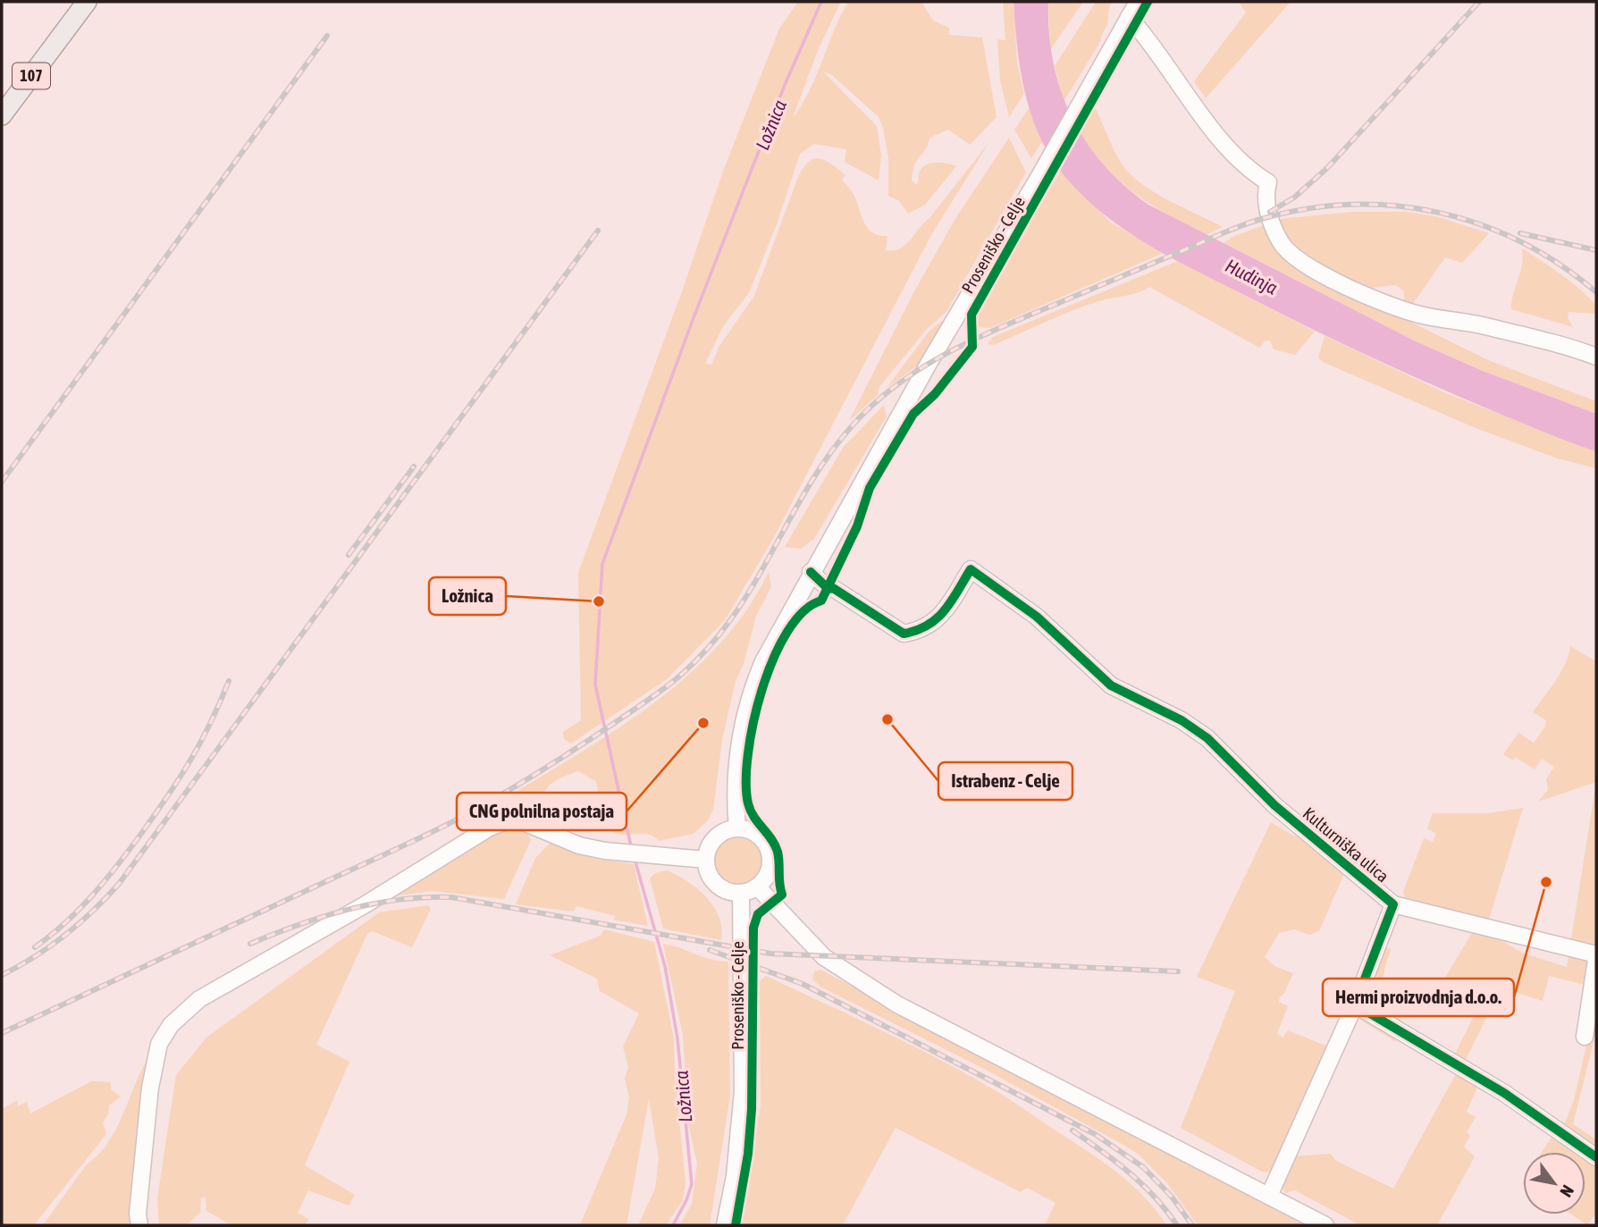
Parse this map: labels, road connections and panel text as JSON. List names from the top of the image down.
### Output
{
  "streets": {
    "main road": ["107"],
    "street": ["Kulturniška ulica"],
    "cycle path": ["Proseniško - Celje"]
  },
  "water": ["Ložnica", "Hudinja"],
  "places": [
    "Ložnica",
    "Istrabenz - Celje",
    "CNG polnilna postaja",
    "Hermi proizvodnja d.o.o."
  ],
  "north": "bottom right"
}
